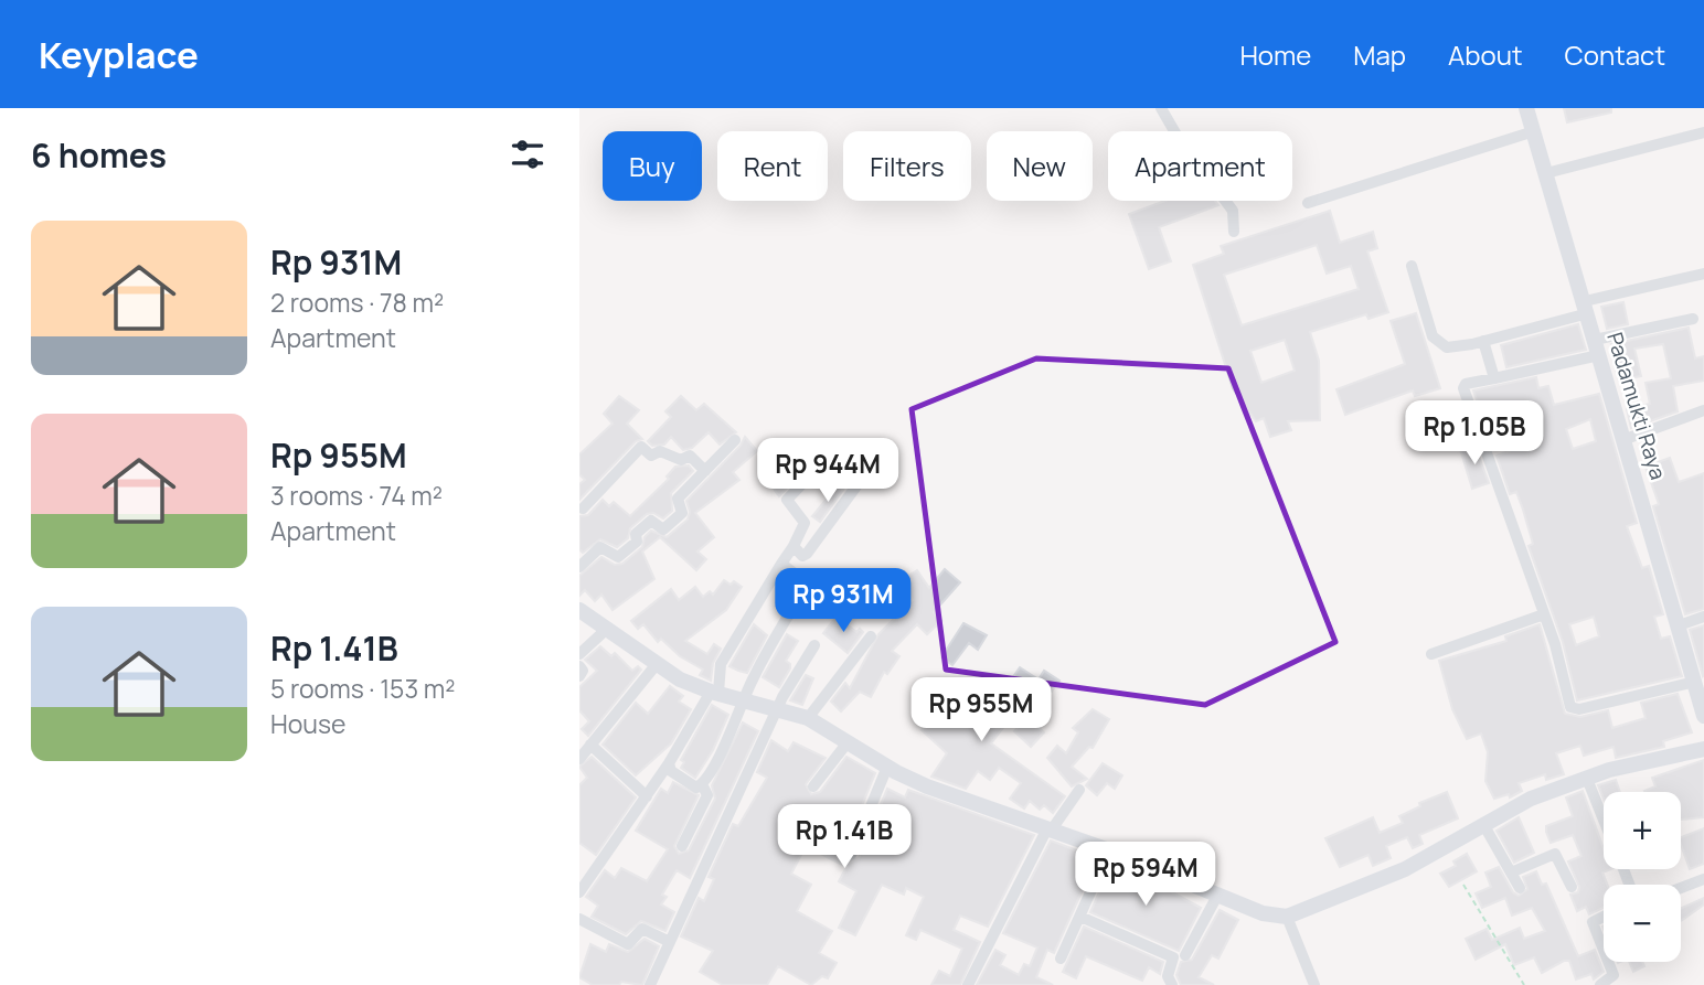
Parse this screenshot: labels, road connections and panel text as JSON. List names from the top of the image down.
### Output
{
  "streets": {
    "street": ["Padamukti Raya"]
  },
  "page": {
    "header": "Keyplace",
    "nav": [
      "Home",
      "Map",
      "About",
      "Contact"
    ],
    "heading": "6 homes",
    "chip": [
      "Buy",
      "Rent",
      "Filters",
      "New",
      "Apartment"
    ],
    "list": [
      {
        "name": "Rp 931M",
        "note": "2 rooms · 78 m² · Apartment"
      },
      {
        "name": "Rp 955M",
        "note": "3 rooms · 74 m² · Apartment"
      },
      {
        "name": "Rp 1.41B",
        "note": "5 rooms · 153 m² · House"
      }
    ],
    "price": [
      "Rp 1.05B",
      "Rp 944M",
      "Rp 931M",
      "Rp 955M",
      "Rp 1.41B",
      "Rp 594M"
    ],
    "map_buttons": ["+", "−"]
  }
}
